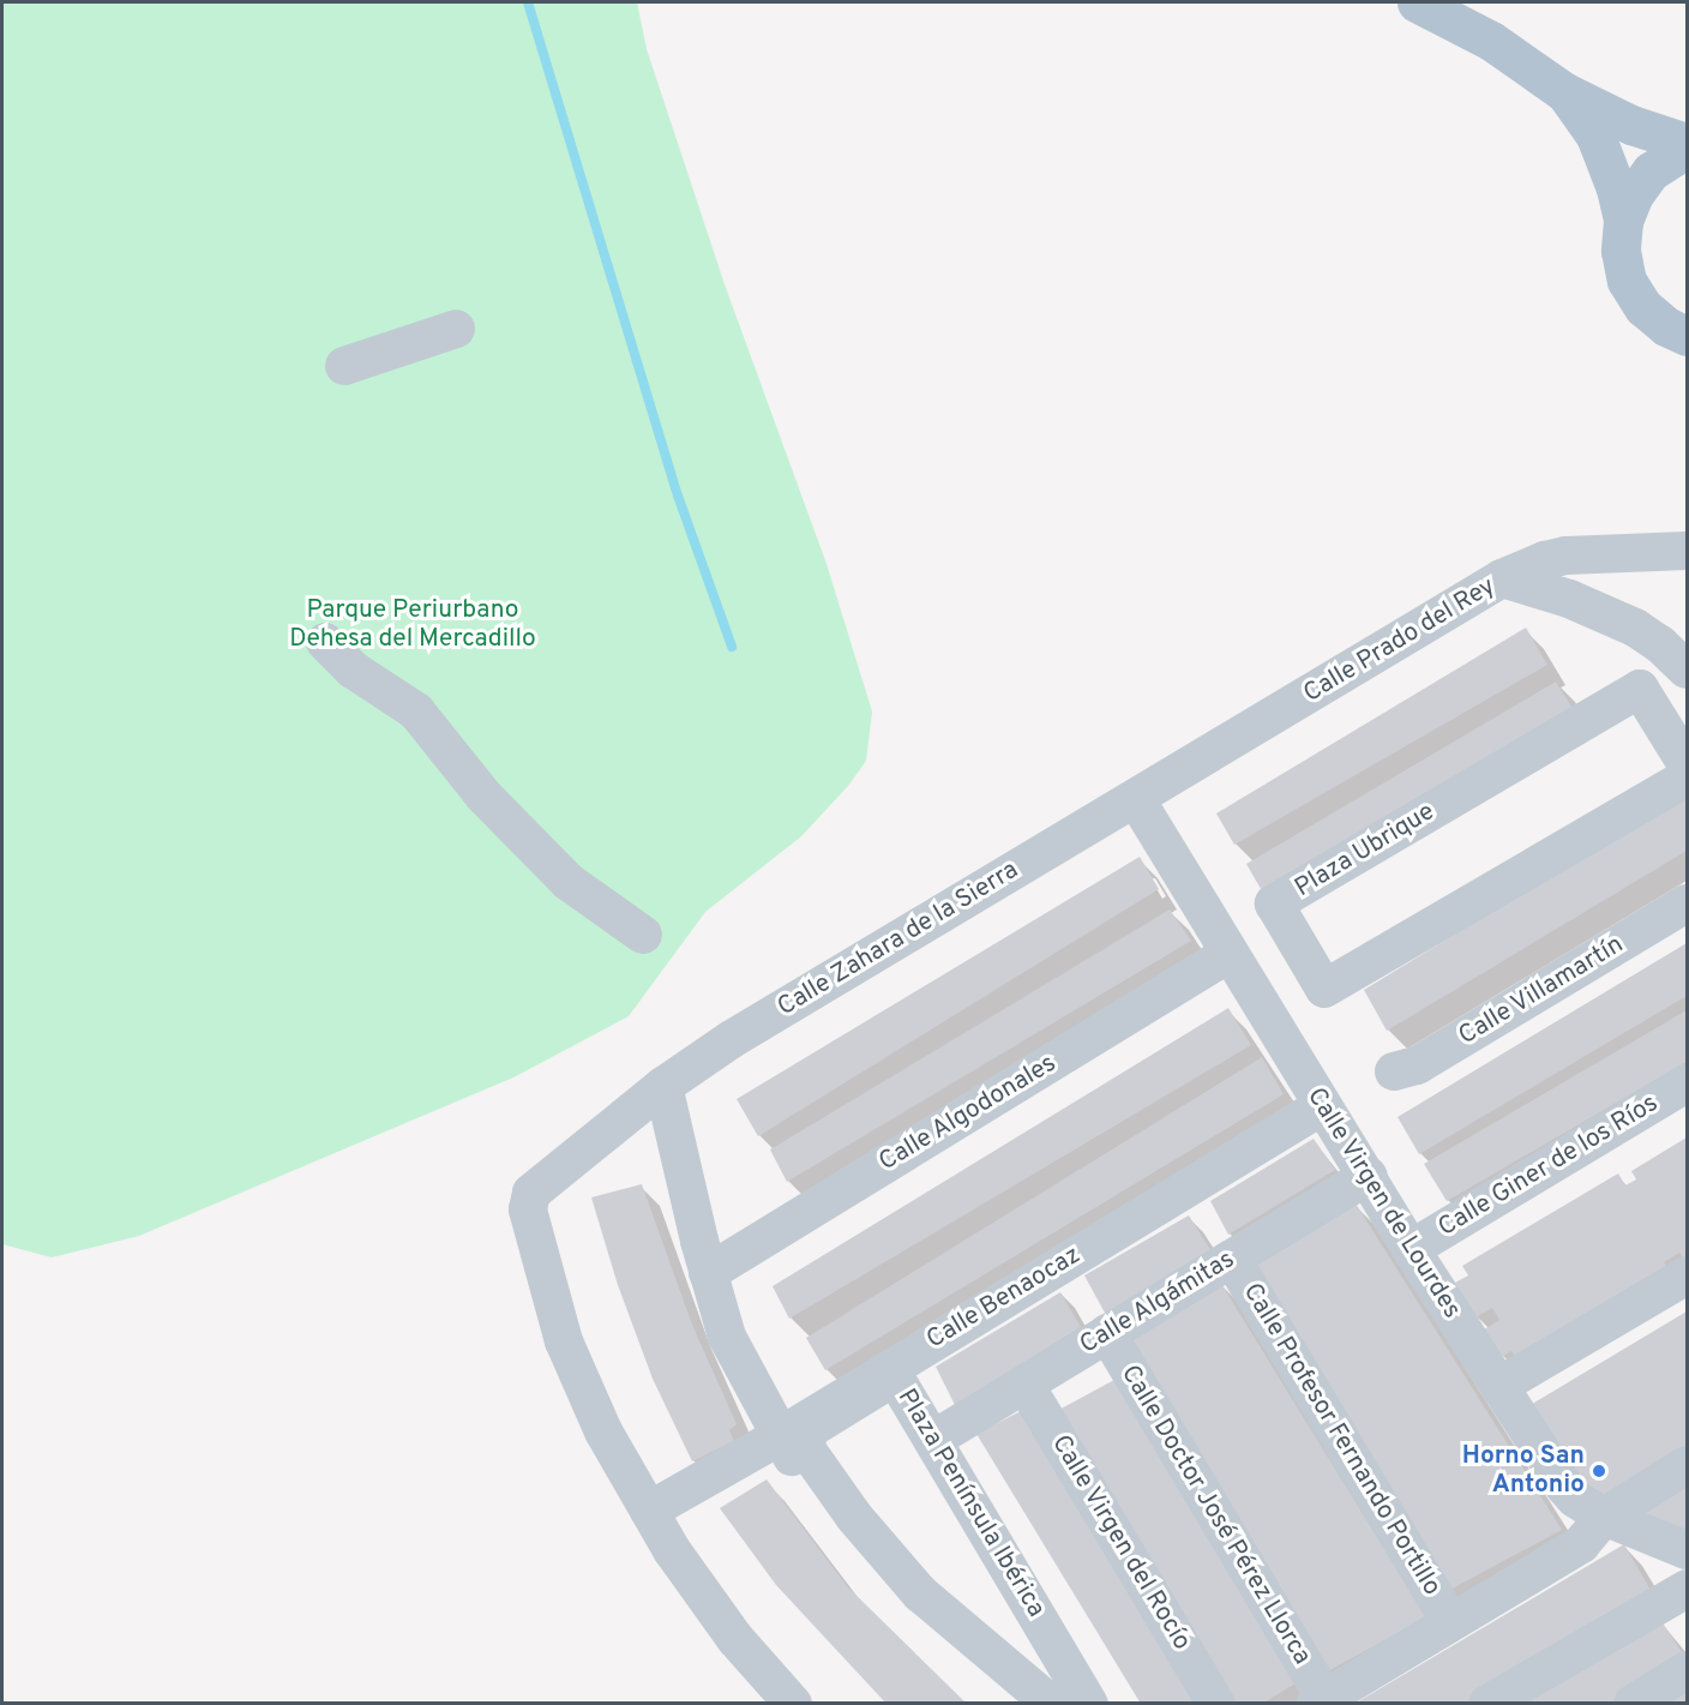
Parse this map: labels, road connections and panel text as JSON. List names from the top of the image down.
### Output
{
  "streets": {
    "street": [
      "Calle Prado del Rey",
      "Plaza Ubrique",
      "Calle Zahara de la Sierra",
      "Calle Villamartín",
      "Calle Algodonales",
      "Calle Giner de los Ríos",
      "Calle Virgen de Lourdes",
      "Calle Benaocaz",
      "Calle Algámitas",
      "Calle Profesor Fernando Portillo",
      "Plaza Península Ibérica",
      "Calle Doctor José Pérez Llorca",
      "Calle Virgen del Rocío"
    ]
  },
  "crossings": [
    ["Calle Prado del Rey", "Calle Zahara de la Sierra"],
    ["Calle Prado del Rey", "Calle Virgen de Lourdes"],
    ["Calle Zahara de la Sierra", "Calle Virgen de Lourdes"],
    ["Calle Zahara de la Sierra", "Calle Benaocaz"],
    ["Calle Algodonales", "Calle Virgen de Lourdes"],
    ["Calle Giner de los Ríos", "Calle Virgen de Lourdes"],
    ["Calle Virgen de Lourdes", "Calle Benaocaz"],
    ["Calle Virgen de Lourdes", "Calle Algámitas"],
    ["Calle Benaocaz", "Plaza Península Ibérica"],
    ["Calle Algámitas", "Calle Profesor Fernando Portillo"],
    ["Calle Algámitas", "Plaza Península Ibérica"],
    ["Calle Algámitas", "Calle Doctor José Pérez Llorca"],
    ["Calle Algámitas", "Calle Virgen del Rocío"]
  ],
  "parks": ["Parque Periurbano Dehesa del Mercadillo"],
  "places": ["Horno San Antonio"]
}
